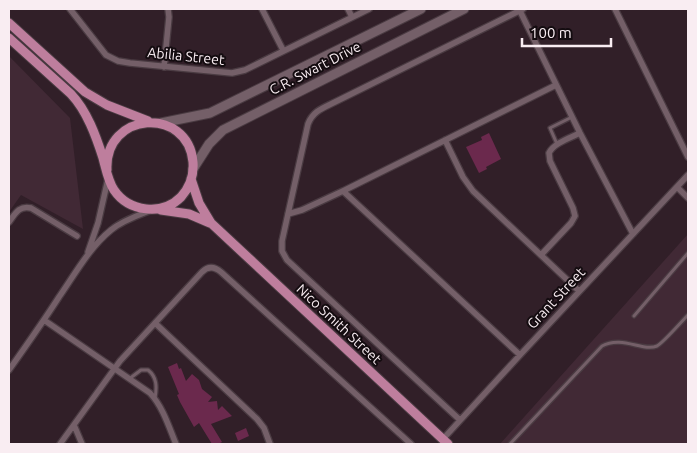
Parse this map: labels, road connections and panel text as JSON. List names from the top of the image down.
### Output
{
  "streets": {
    "main road": ["C.R. Swart Drive", "Nico Smith Street"],
    "street": ["Abilia Street", "Grant Street"]
  },
  "crossings": [
    ["C.R. Swart Drive", "Nico Smith Street"],
    ["Grant Street", "Nico Smith Street"]
  ],
  "scale_bar": "100 m"
}
